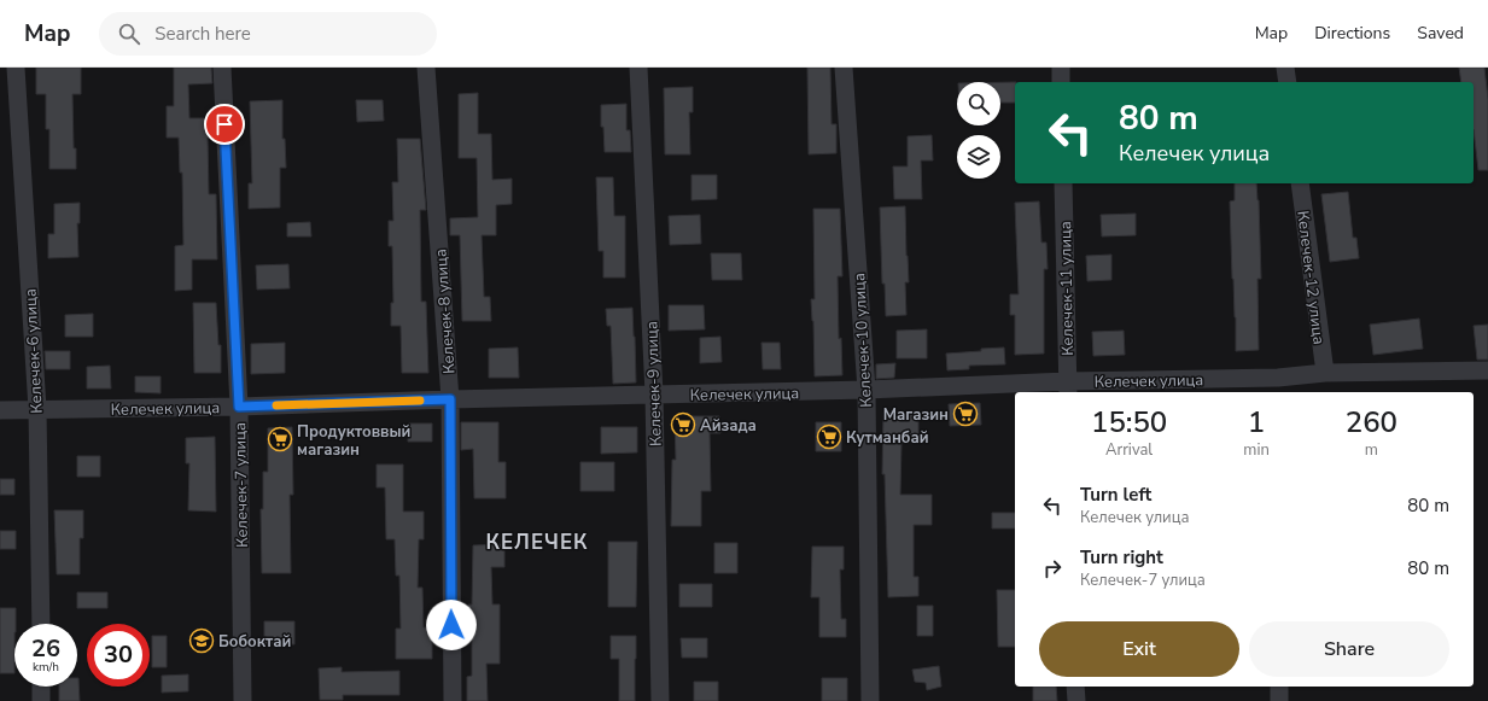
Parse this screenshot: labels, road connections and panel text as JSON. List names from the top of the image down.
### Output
{
  "streets": {
    "street": [
      "Келечек-12 улица",
      "Келечек-11 улица",
      "Келечек-8 улица",
      "Келечек-10 улица",
      "Келечек-6 улица",
      "Келечек улица",
      "Келечек-9 улица",
      "Келечек-7 улица"
    ]
  },
  "crossings": [
    ["Келечек-12 улица", "Келечек улица"],
    ["Келечек-11 улица", "Келечек улица"],
    ["Келечек-8 улица", "Келечек улица"],
    ["Келечек-10 улица", "Келечек улица"],
    ["Келечек-6 улица", "Келечек улица"],
    ["Келечек улица", "Келечек-9 улица"],
    ["Келечек улица", "Келечек-7 улица"]
  ],
  "districts": ["КЕЛЕЧЕК"],
  "places": {
    "supermarket": [
      "Магазин",
      "Айзада",
      "Кутманбай",
      "Продуктоввый магазин"
    ],
    "school or university": ["Бобоктай"]
  },
  "page": {
    "header": "Map",
    "search": "Search here",
    "nav": ["Map", "Directions", "Saved"],
    "turn": ["80 m", "Келечек улица"],
    "eta": [
      "15:50",
      "Arrival",
      "1",
      "min",
      "260",
      "m"
    ],
    "list": [
      {
        "name": "Turn left",
        "note": "Келечек улица",
        "value": "80 m"
      },
      {
        "name": "Turn right",
        "note": "Келечек-7 улица",
        "value": "80 m"
      }
    ],
    "buttons": ["Exit", "Share"],
    "speed": "26 km/h",
    "limit": "30"
  }
}
